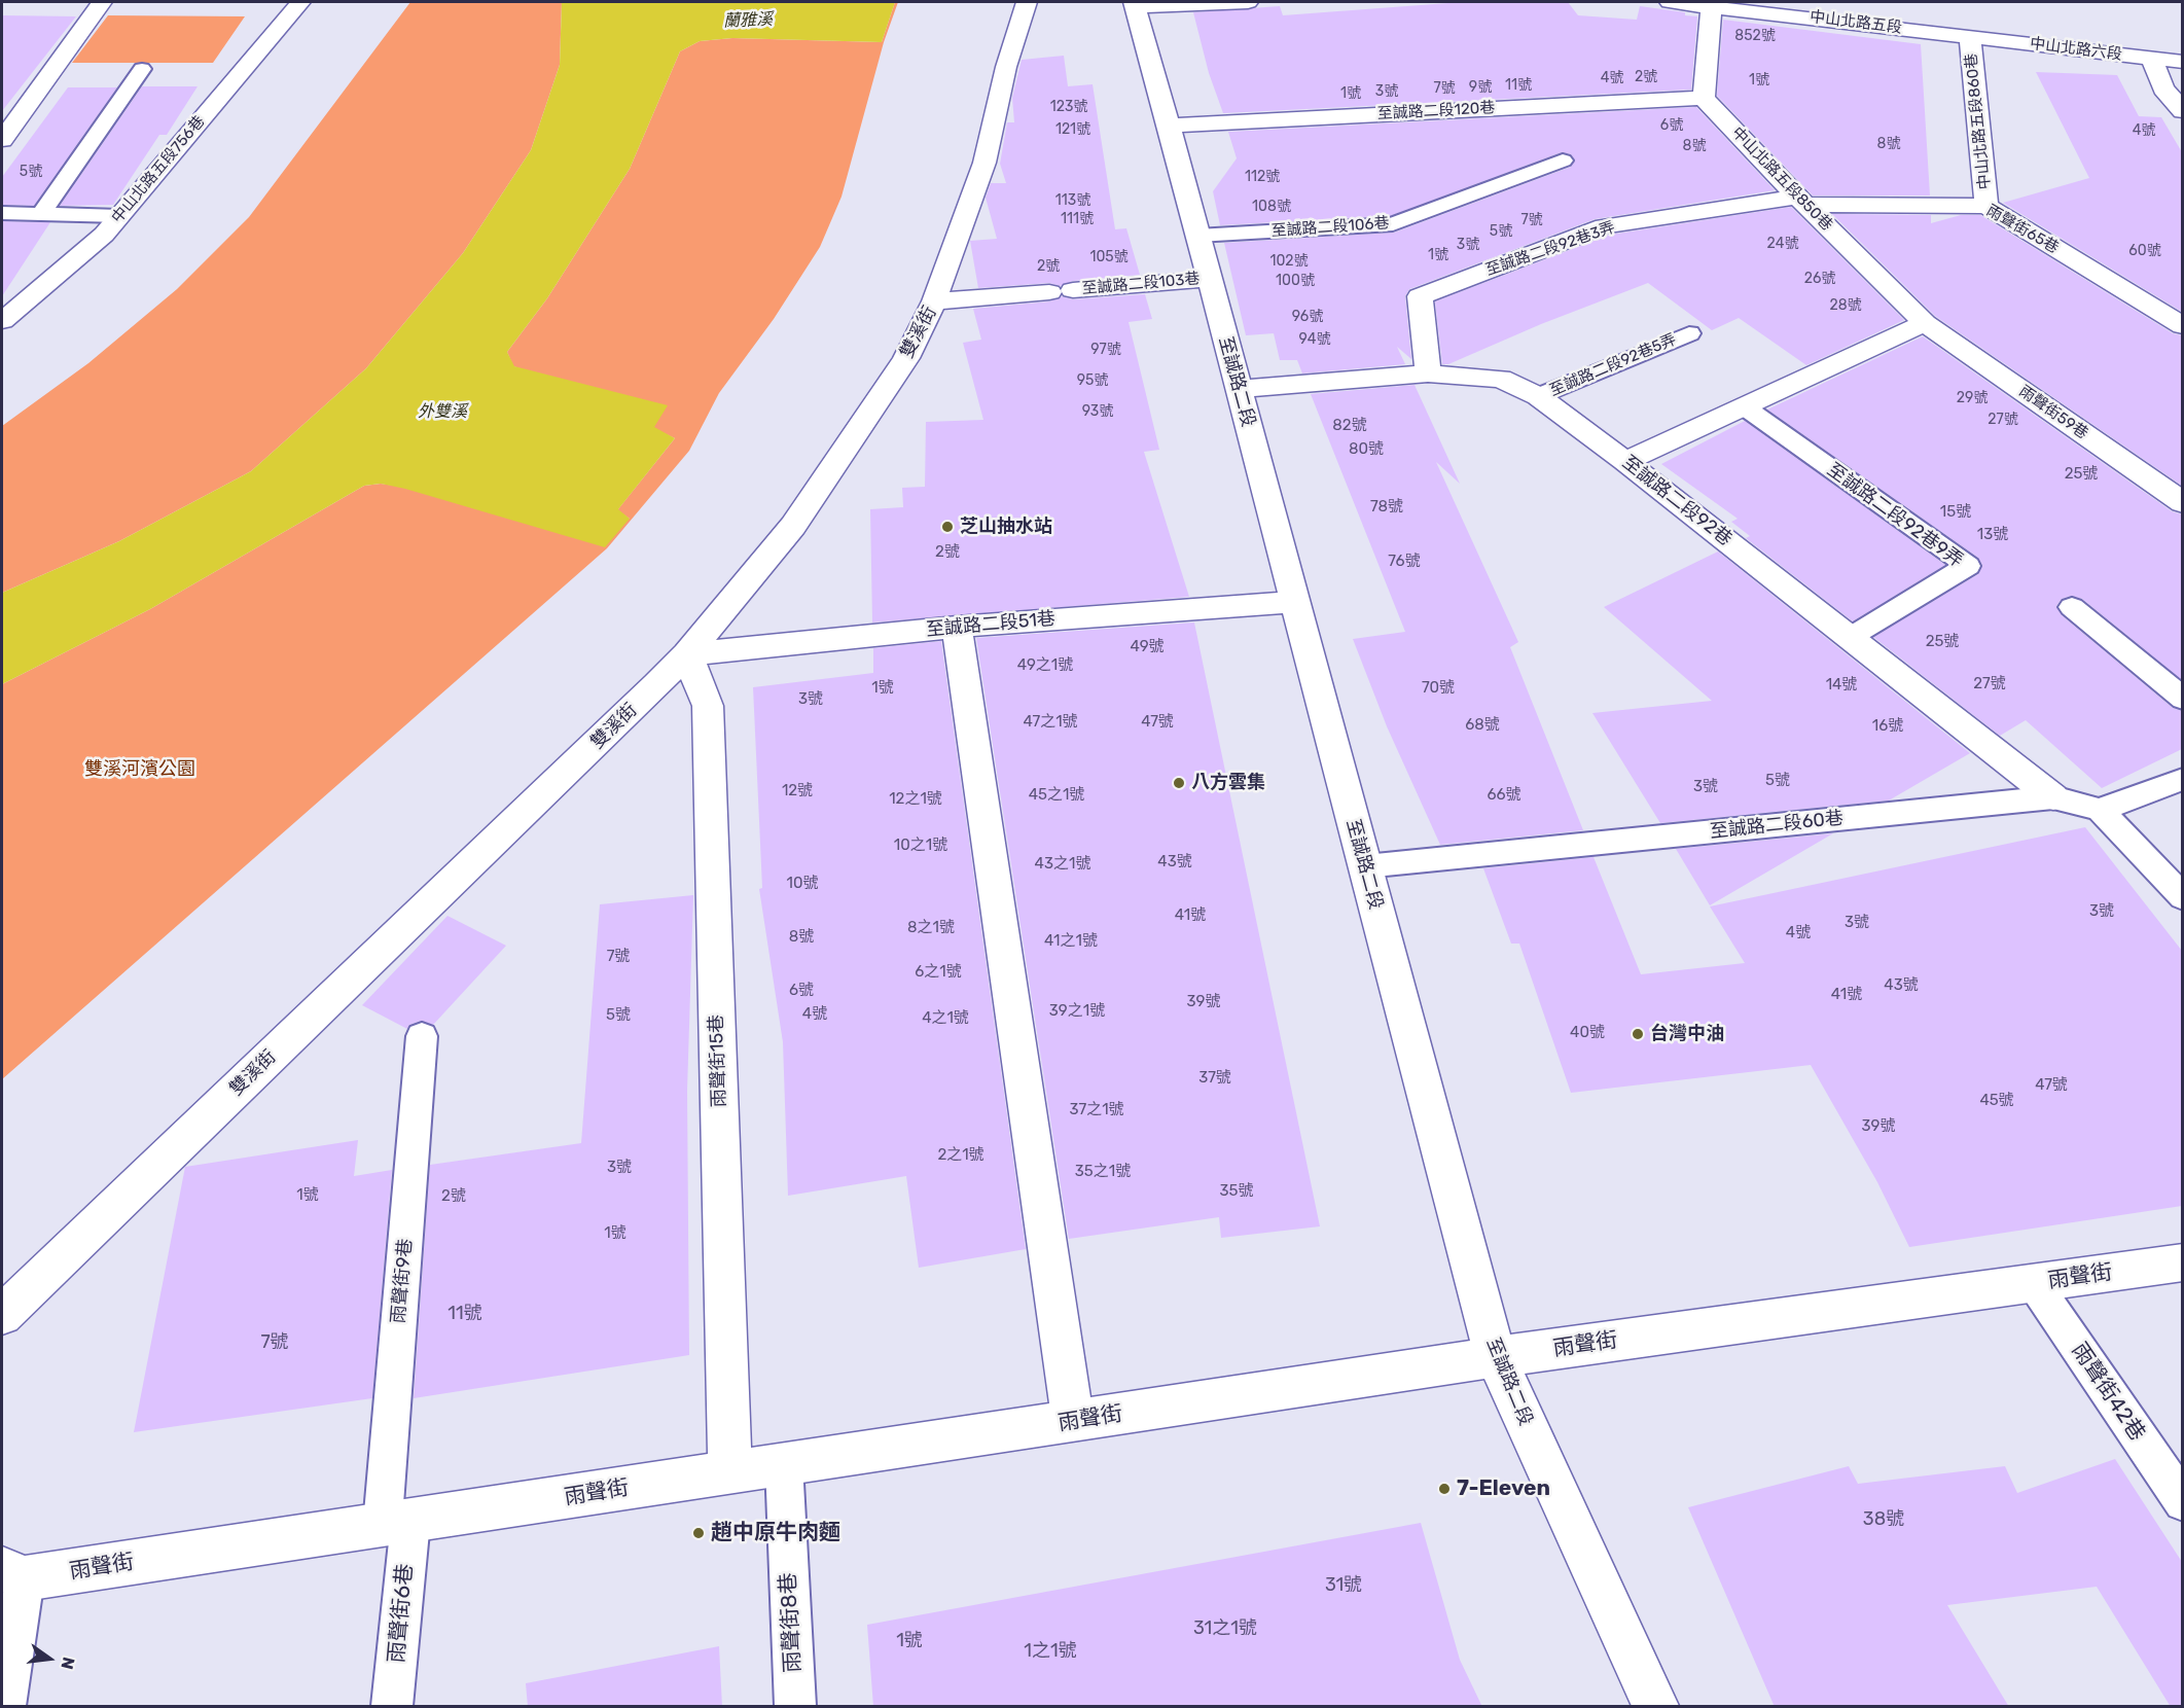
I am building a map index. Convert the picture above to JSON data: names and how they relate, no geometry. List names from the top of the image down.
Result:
{
  "streets": {
    "street": [
      "中山北路五段",
      "中山北路六段",
      "至誠路二段120巷",
      "中山北路五段860巷",
      "中山北路五段756巷",
      "中山北路五段850巷",
      "雨聲街65巷",
      "至誠路二段92巷3弄",
      "至誠路二段103巷",
      "雙溪街",
      "至誠路二段",
      "雨聲街59巷",
      "至誠路二段92巷",
      "至誠路二段51巷",
      "雨聲街15巷",
      "雨聲街"
    ],
    "lane": [
      "至誠路二段106巷",
      "至誠路二段92巷5弄",
      "至誠路二段92巷9弄",
      "至誠路二段60巷",
      "雨聲街9巷",
      "雨聲街42巷",
      "雨聲街6巷",
      "雨聲街8巷"
    ]
  },
  "crossings": [
    ["中山北路五段", "中山北路六段"],
    ["中山北路五段", "中山北路五段860巷"],
    ["中山北路六段", "中山北路五段860巷"],
    ["至誠路二段120巷", "中山北路五段850巷"],
    ["至誠路二段120巷", "至誠路二段"],
    ["中山北路五段860巷", "雨聲街65巷"],
    ["中山北路五段850巷", "雨聲街65巷"],
    ["中山北路五段850巷", "至誠路二段92巷3弄"],
    ["中山北路五段850巷", "雨聲街59巷"],
    ["至誠路二段106巷", "至誠路二段"],
    ["雨聲街65巷", "至誠路二段92巷3弄"],
    ["至誠路二段92巷3弄", "至誠路二段92巷"],
    ["至誠路二段103巷", "雙溪街"],
    ["至誠路二段103巷", "至誠路二段"],
    ["雙溪街", "至誠路二段51巷"],
    ["雙溪街", "雨聲街15巷"],
    ["至誠路二段92巷5弄", "至誠路二段92巷"],
    ["至誠路二段", "至誠路二段92巷"],
    ["至誠路二段", "至誠路二段51巷"],
    ["至誠路二段", "至誠路二段60巷"],
    ["至誠路二段", "雨聲街"],
    ["至誠路二段92巷", "至誠路二段92巷9弄"],
    ["至誠路二段92巷", "至誠路二段60巷"],
    ["至誠路二段51巷", "雨聲街15巷"],
    ["雨聲街15巷", "雨聲街"],
    ["雨聲街", "雨聲街9巷"],
    ["雨聲街", "雨聲街42巷"],
    ["雨聲街", "雨聲街6巷"],
    ["雨聲街", "雨聲街8巷"],
    ["雨聲街9巷", "雨聲街6巷"]
  ],
  "water": ["蘭雅溪", "外雙溪"],
  "parks": ["雙溪河濱公園"],
  "places": [
    "芝山抽水站",
    "八方雲集",
    "台灣中油",
    "7-Eleven",
    "趙中原牛肉麵"
  ],
  "house_numbers": [
    "852號",
    "2號",
    "4號",
    "1號",
    "11號",
    "9號",
    "7號",
    "3號",
    "1號",
    "123號",
    "6號",
    "121號",
    "4號",
    "8號",
    "8號",
    "5號",
    "112號",
    "113號",
    "108號",
    "111號",
    "7號",
    "5號",
    "24號",
    "3號",
    "60號",
    "1號",
    "105號",
    "102號",
    "2號",
    "26號",
    "100號",
    "28號",
    "96號",
    "94號",
    "97號",
    "95號",
    "29號",
    "93號",
    "27號",
    "82號",
    "80號",
    "25號",
    "78號",
    "15號",
    "13號",
    "2號",
    "76號",
    "25號",
    "49號",
    "49之1號",
    "27號",
    "14號",
    "1號",
    "70號",
    "3號",
    "47之1號",
    "47號",
    "68號",
    "16號",
    "5號",
    "3號",
    "12號",
    "45之1號",
    "66號",
    "12之1號",
    "10之1號",
    "43號",
    "43之1號",
    "10號",
    "3號",
    "41號",
    "3號",
    "8之1號",
    "4號",
    "8號",
    "41之1號",
    "7號",
    "6之1號",
    "43號",
    "6號",
    "41號",
    "39號",
    "39之1號",
    "4號",
    "5號",
    "4之1號",
    "40號",
    "37號",
    "47號",
    "45號",
    "37之1號",
    "39號",
    "2之1號",
    "3號",
    "35之1號",
    "35號",
    "1號",
    "2號",
    "1號",
    "11號",
    "7號",
    "38號",
    "31號",
    "31之1號",
    "1號",
    "1之1號"
  ],
  "north": "right"
}
